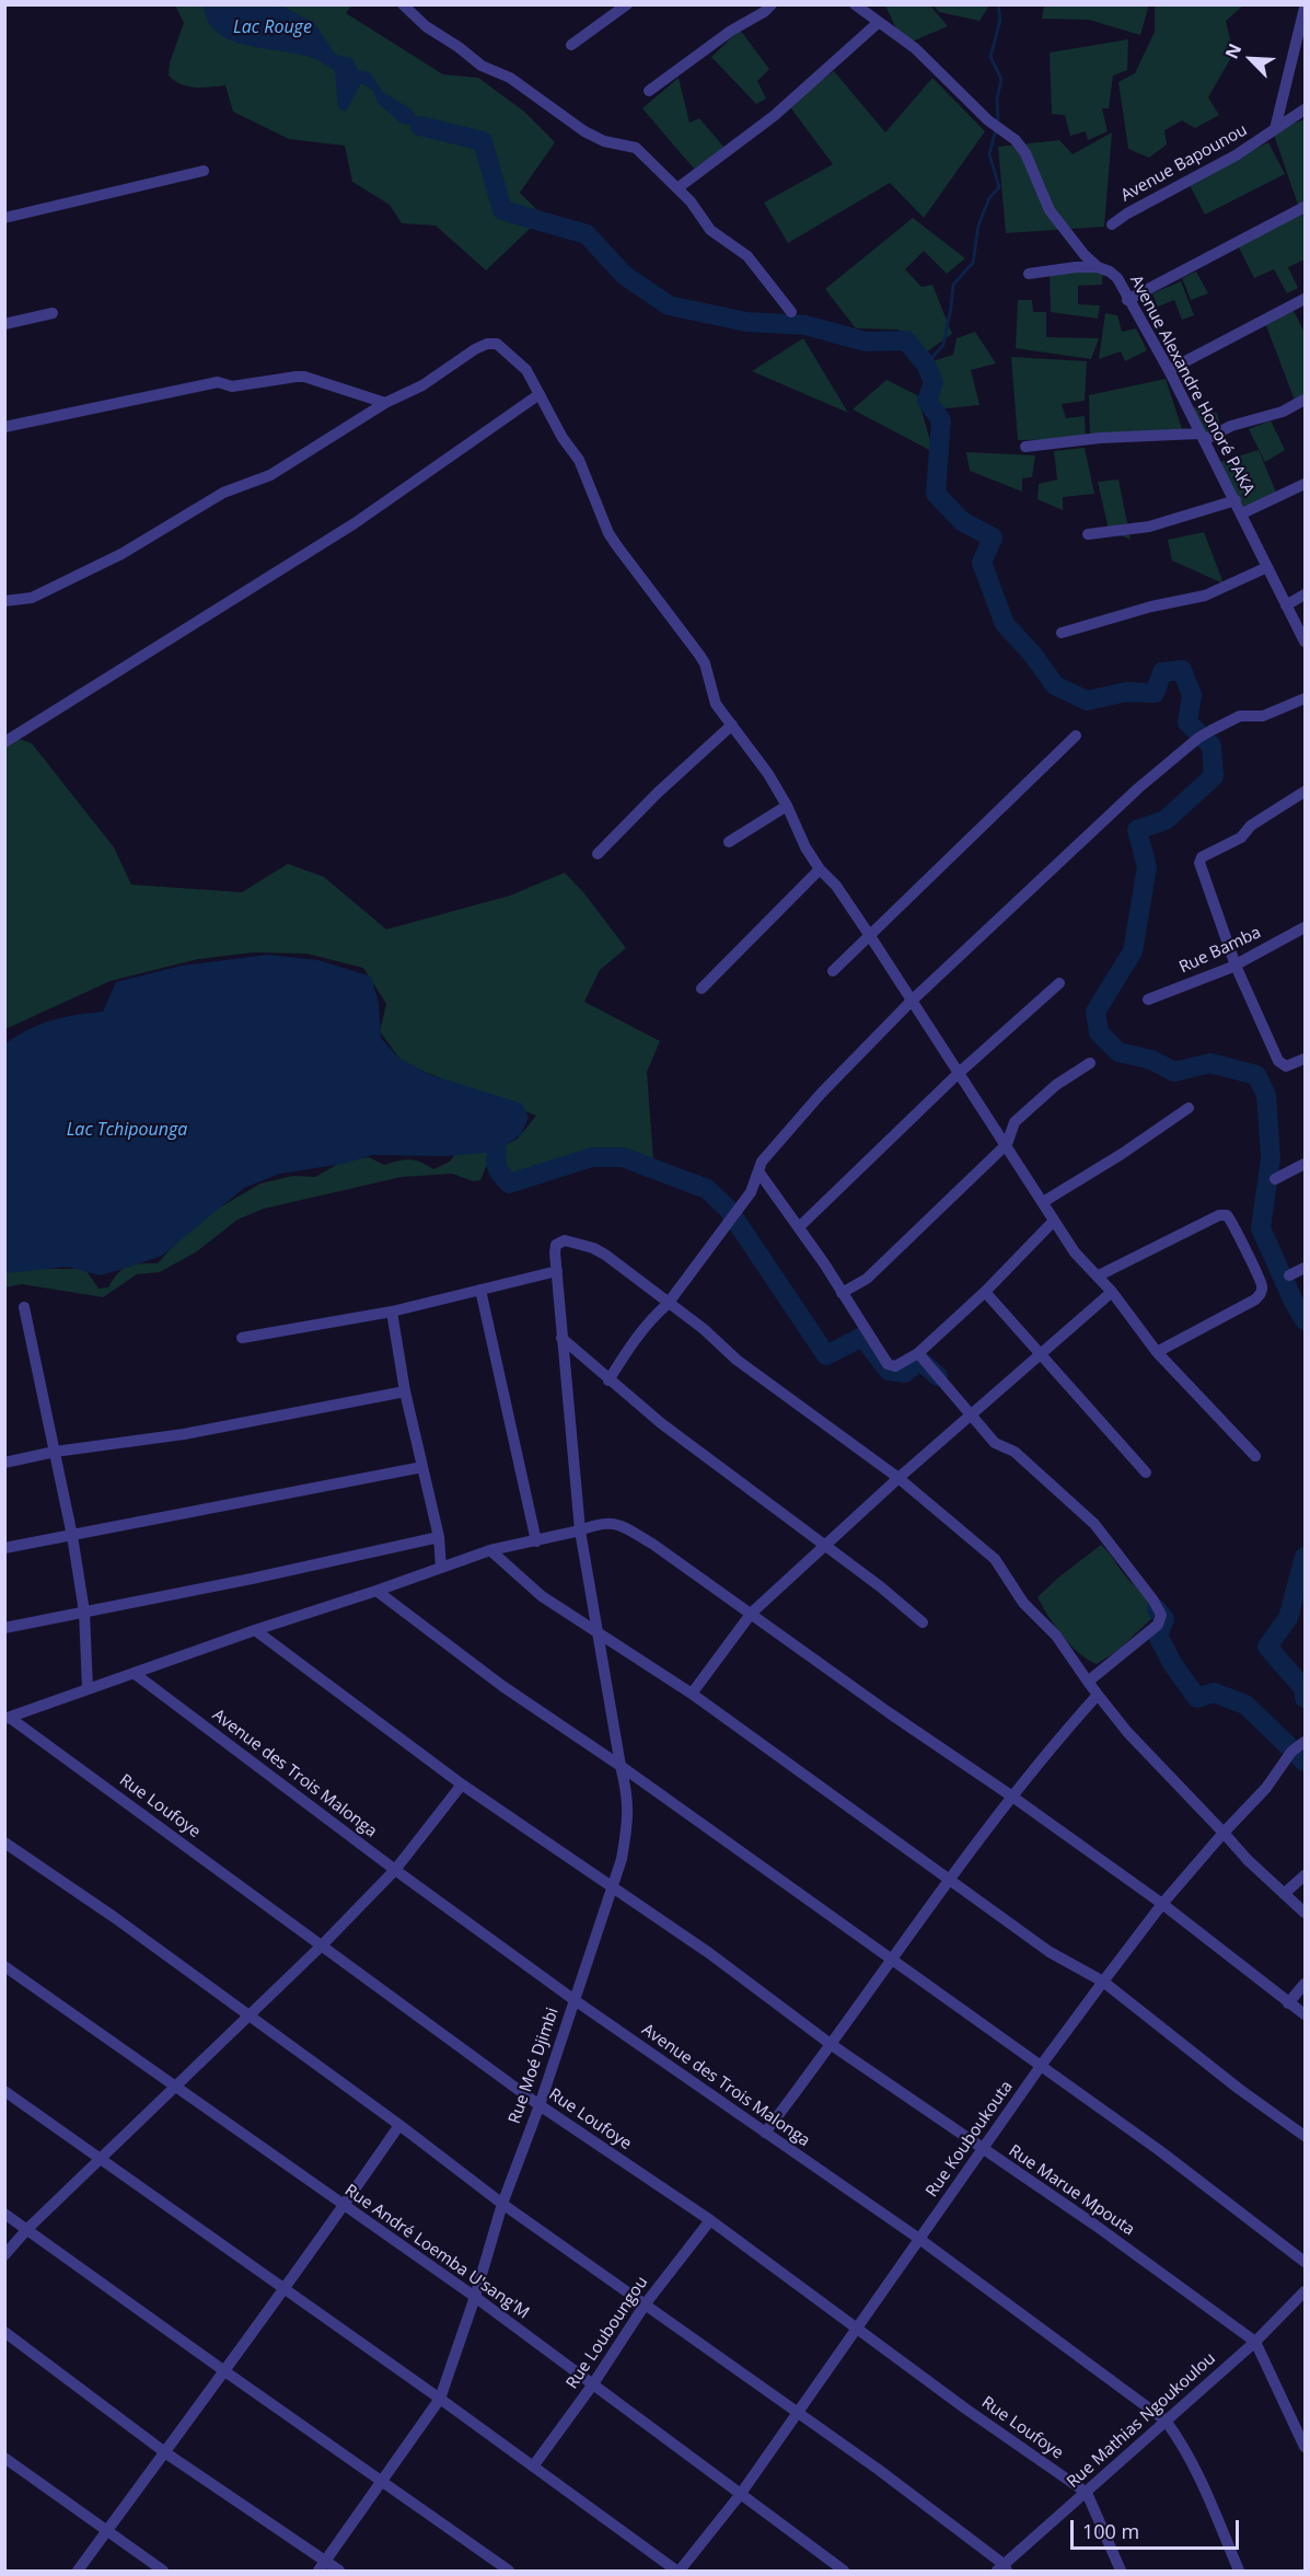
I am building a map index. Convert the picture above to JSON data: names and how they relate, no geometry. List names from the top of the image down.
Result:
{
  "streets": {
    "street": [
      "Avenue Bapounou",
      "Avenue Alexandre Honoré PAKA",
      "Rue Bamba",
      "Avenue des Trois Malonga",
      "Rue Loufoye",
      "Rue Moé Djimbi",
      "Rue Kouboukouta",
      "Rue Marue Mpouta",
      "Rue André Loemba U'sang'M",
      "Rue Louboungou",
      "Rue Mathias Ngoukoulou"
    ]
  },
  "crossings": [
    ["Avenue des Trois Malonga", "Rue Moé Djimbi"],
    ["Avenue des Trois Malonga", "Rue Kouboukouta"],
    ["Avenue des Trois Malonga", "Rue Mathias Ngoukoulou"],
    ["Rue Loufoye", "Rue Moé Djimbi"],
    ["Rue Loufoye", "Rue Kouboukouta"],
    ["Rue Loufoye", "Rue Louboungou"],
    ["Rue Loufoye", "Rue Mathias Ngoukoulou"],
    ["Rue Moé Djimbi", "Rue Marue Mpouta"],
    ["Rue Moé Djimbi", "Rue André Loemba U'sang'M"],
    ["Rue Kouboukouta", "Rue Marue Mpouta"],
    ["Rue Kouboukouta", "Rue André Loemba U'sang'M"],
    ["Rue Marue Mpouta", "Rue Mathias Ngoukoulou"],
    ["Rue André Loemba U'sang'M", "Rue Louboungou"]
  ],
  "water": ["Lac Rouge", "Lac Tchipounga"],
  "scale_bar": "100 m",
  "north": "top left"
}
